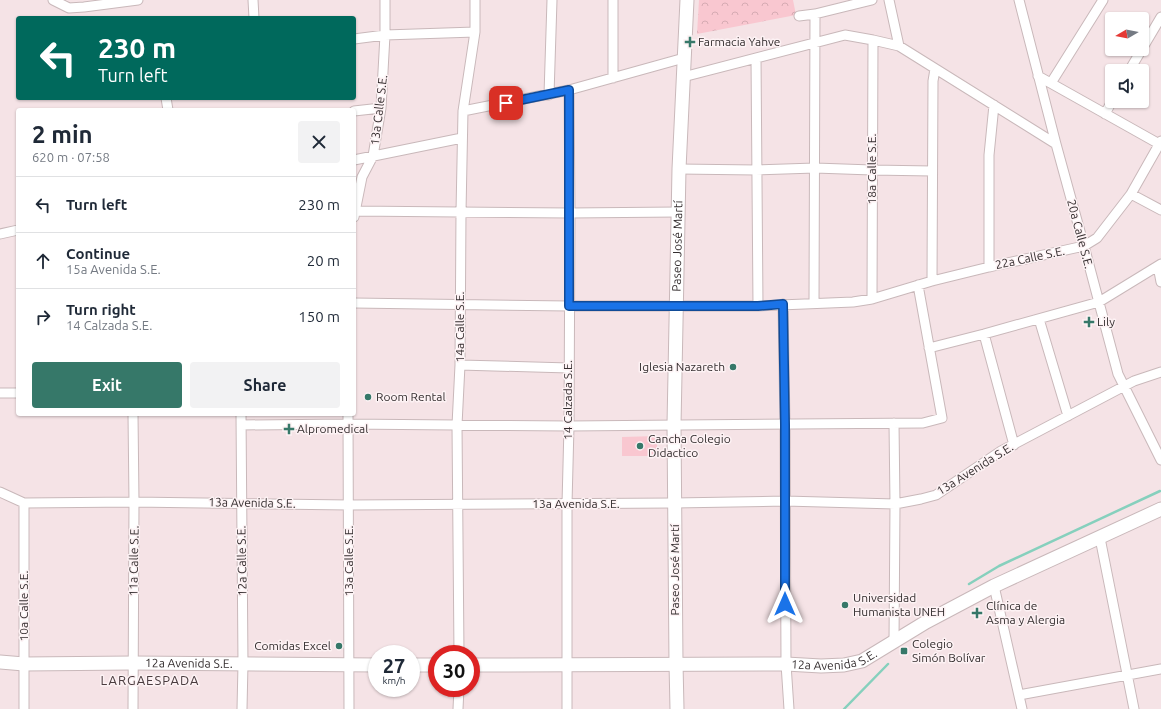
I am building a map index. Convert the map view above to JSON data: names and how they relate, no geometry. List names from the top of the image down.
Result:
{
  "streets": {
    "street": [
      "13a Calle S.E.",
      "18a Calle S.E.",
      "20a Calle S.E.",
      "Paseo José Martí",
      "22a Calle S.E.",
      "14a Calle S.E.",
      "14 Calzada S.E.",
      "13a Avenida S.E.",
      "11a Calle S.E.",
      "12a Calle S.E.",
      "10a Calle S.E.",
      "12a Avenida S.E."
    ]
  },
  "crossings": [
    ["13a Calle S.E.", "13a Avenida S.E."],
    ["13a Calle S.E.", "12a Avenida S.E."],
    ["18a Calle S.E.", "22a Calle S.E."],
    ["20a Calle S.E.", "22a Calle S.E."],
    ["20a Calle S.E.", "13a Avenida S.E."],
    ["Paseo José Martí", "22a Calle S.E."],
    ["Paseo José Martí", "13a Avenida S.E."],
    ["Paseo José Martí", "12a Avenida S.E."],
    ["22a Calle S.E.", "14a Calle S.E."],
    ["22a Calle S.E.", "14 Calzada S.E."],
    ["14a Calle S.E.", "13a Avenida S.E."],
    ["14 Calzada S.E.", "13a Avenida S.E."],
    ["14 Calzada S.E.", "12a Avenida S.E."],
    ["13a Avenida S.E.", "11a Calle S.E."],
    ["13a Avenida S.E.", "12a Calle S.E."],
    ["13a Avenida S.E.", "10a Calle S.E."],
    ["11a Calle S.E.", "12a Avenida S.E."],
    ["12a Calle S.E.", "12a Avenida S.E."],
    ["10a Calle S.E.", "12a Avenida S.E."]
  ],
  "districts": ["LARGAESPADA"],
  "places": {
    "health": [
      "Farmacia Yahve",
      "Lily",
      "Alpromedical",
      "Clínica de Asma y Alergia"
    ],
    "other": [
      "Iglesia Nazareth",
      "Room Rental",
      "Cancha Colegio Didactico",
      "Universidad Humanista UNEH",
      "Comidas Excel"
    ],
    "transit": ["Colegio Simón Bolívar"]
  },
  "north": "left",
  "page": {
    "turn": ["230 m", "Turn left"],
    "heading": ["2 min", "620 m · 07:58"],
    "list": [
      {
        "name": "Turn left",
        "value": "230 m"
      },
      {
        "name": "Continue",
        "note": "15a Avenida S.E.",
        "value": "20 m"
      },
      {
        "name": "Turn right",
        "note": "14 Calzada S.E.",
        "value": "150 m"
      }
    ],
    "buttons": ["Exit", "Share"],
    "speed": "27 km/h",
    "limit": "30"
  }
}
